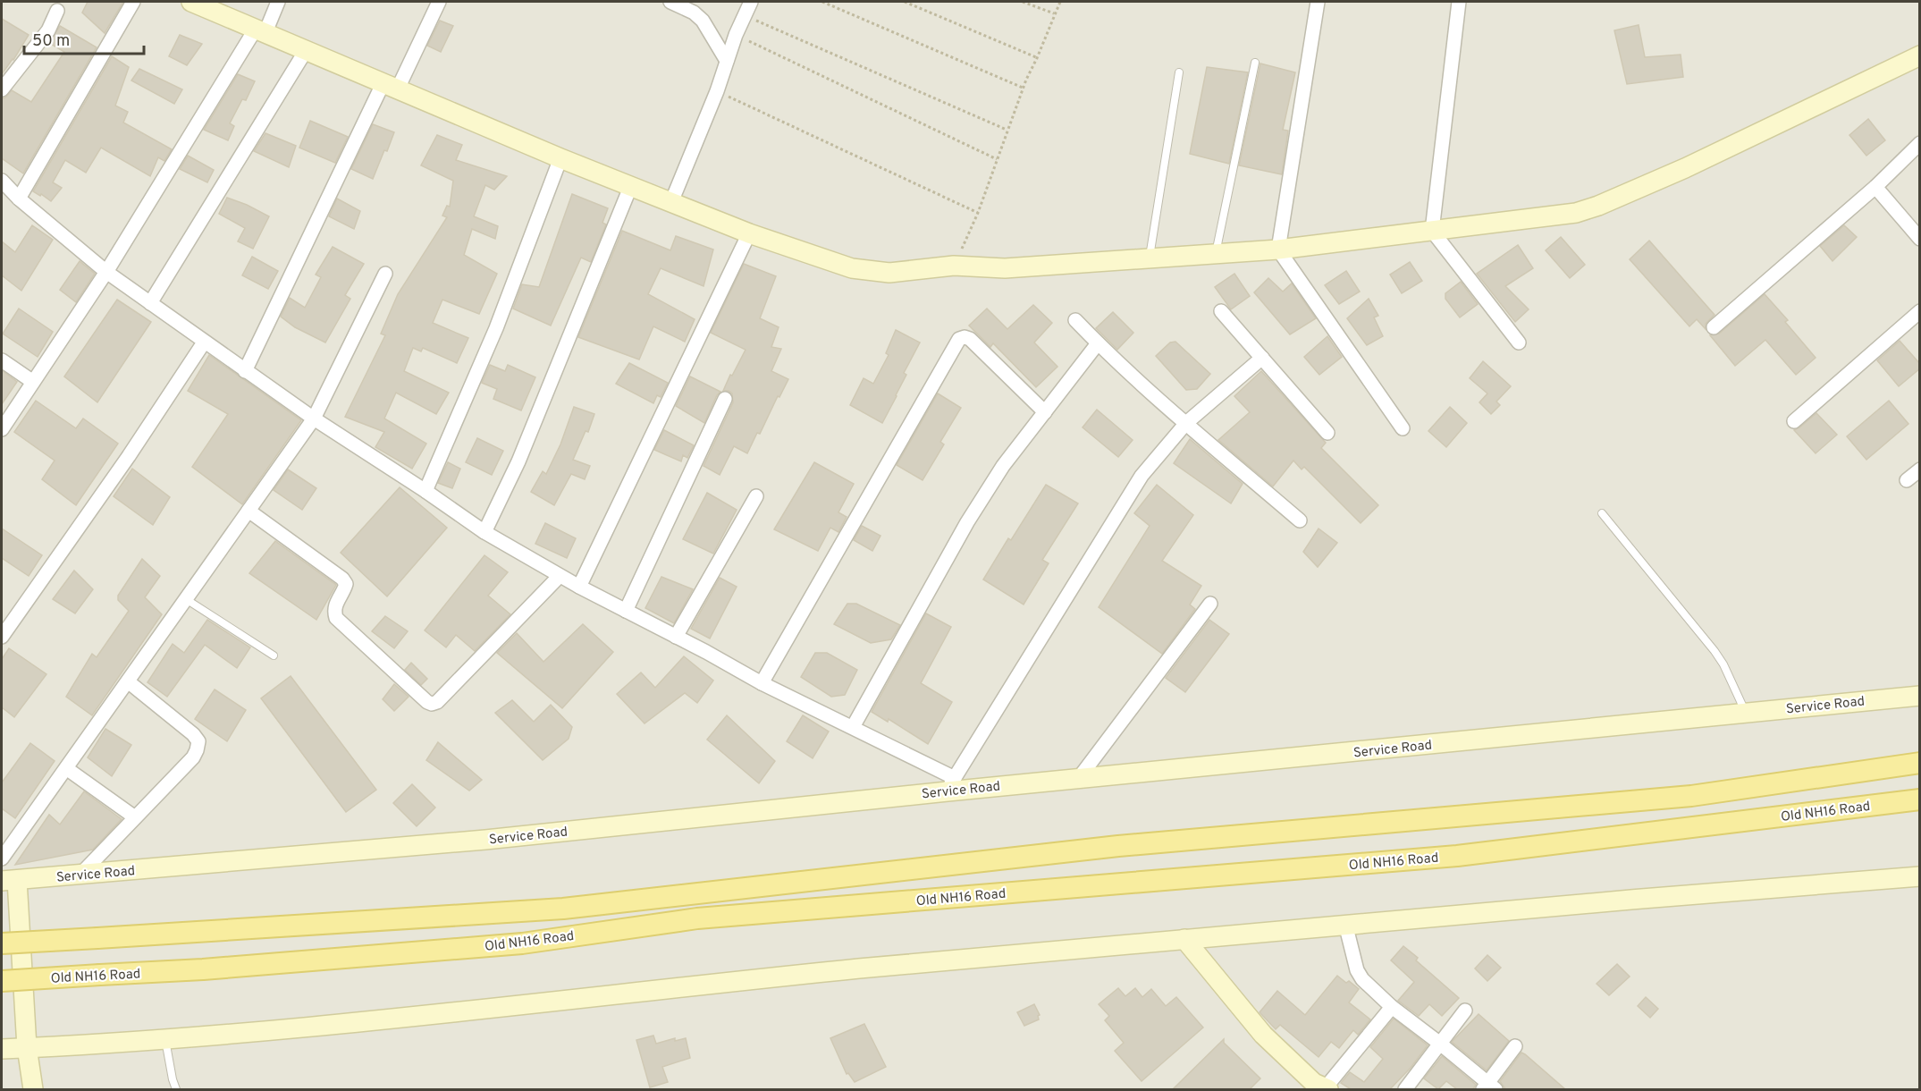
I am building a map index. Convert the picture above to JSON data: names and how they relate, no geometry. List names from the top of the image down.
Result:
{
  "streets": {
    "main road": ["Old NH16 Road"],
    "street": ["Service Road"]
  },
  "scale_bar": "50 m"
}
